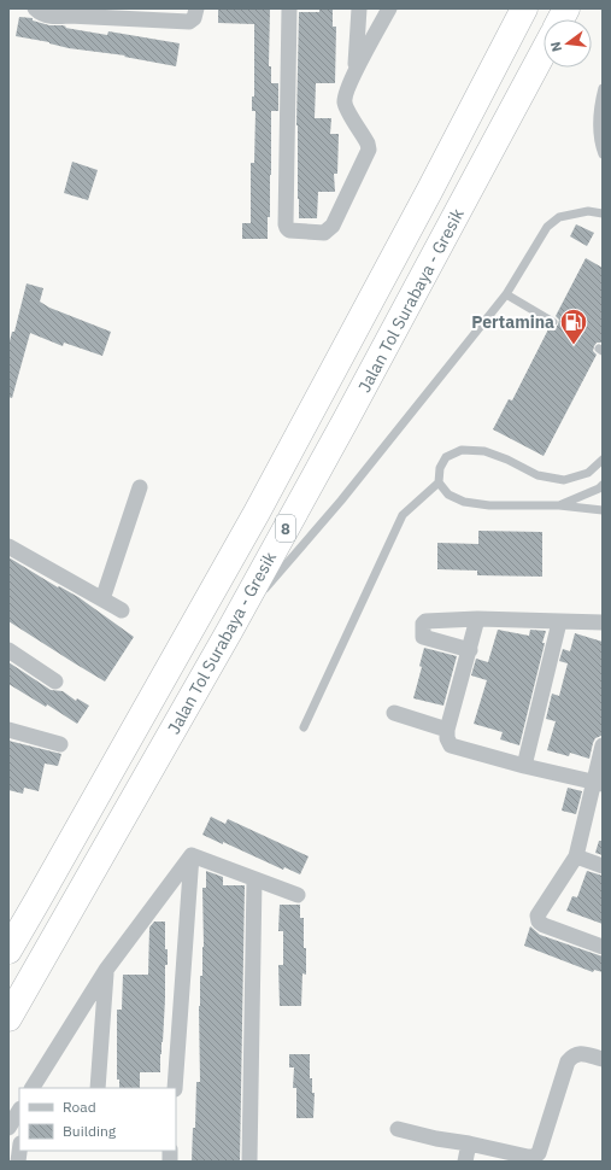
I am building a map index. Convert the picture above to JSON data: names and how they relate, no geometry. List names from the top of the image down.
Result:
{
  "streets": {
    "highway": ["Jalan Tol Surabaya - Gresik", "8"]
  },
  "places": {
    "fuel station": ["Pertamina"]
  },
  "legend": ["Road", "Building"],
  "north": "left"
}
